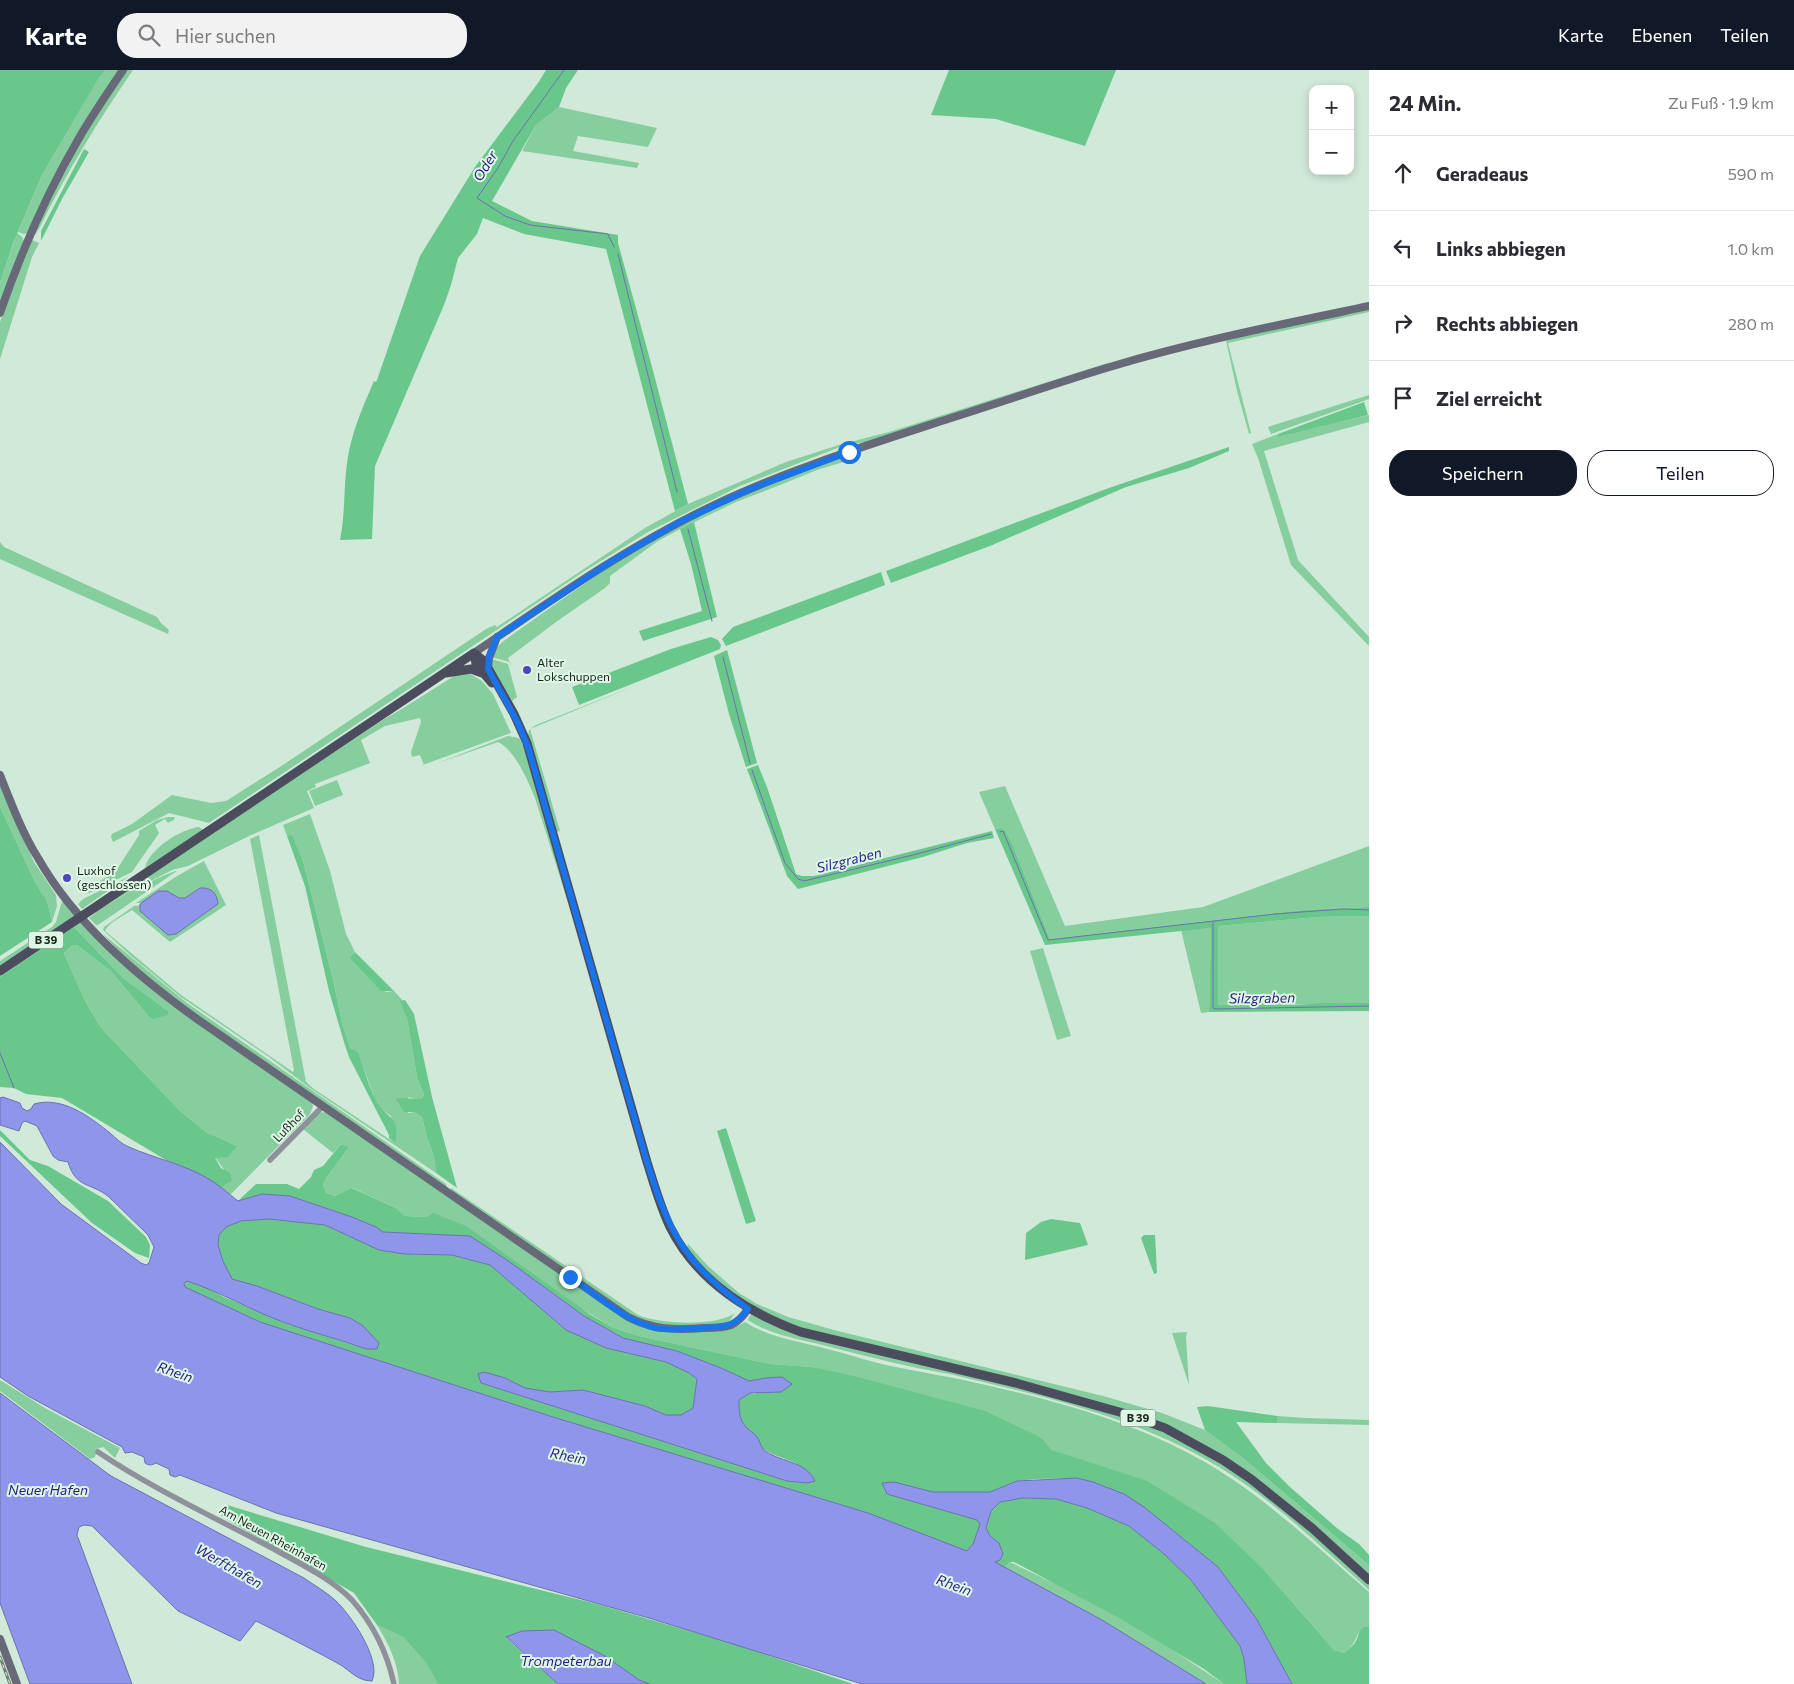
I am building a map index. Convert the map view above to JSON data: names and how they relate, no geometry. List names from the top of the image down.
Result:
{
  "streets": {
    "main road": ["B 39"],
    "street": ["Lußhof", "Am Neuen Rheinhafen"]
  },
  "water": [
    "Oder",
    "Silzgraben",
    "Rhein",
    "Neuer Hafen",
    "Werfthafen",
    "Trompeterbau"
  ],
  "places": ["Alter Lokschuppen", "Luxhof (geschlossen)"],
  "page": {
    "header": "Karte",
    "search": "Hier suchen",
    "nav": ["Karte", "Ebenen", "Teilen"],
    "heading": ["24 Min.", "Zu Fuß · 1.9 km"],
    "map_buttons": ["+", "−"],
    "list": [
      ["Geradeaus", "590 m"],
      ["Links abbiegen", "1.0 km"],
      ["Rechts abbiegen", "280 m"],
      "Ziel erreicht"
    ],
    "buttons": ["Speichern", "Teilen"]
  }
}
